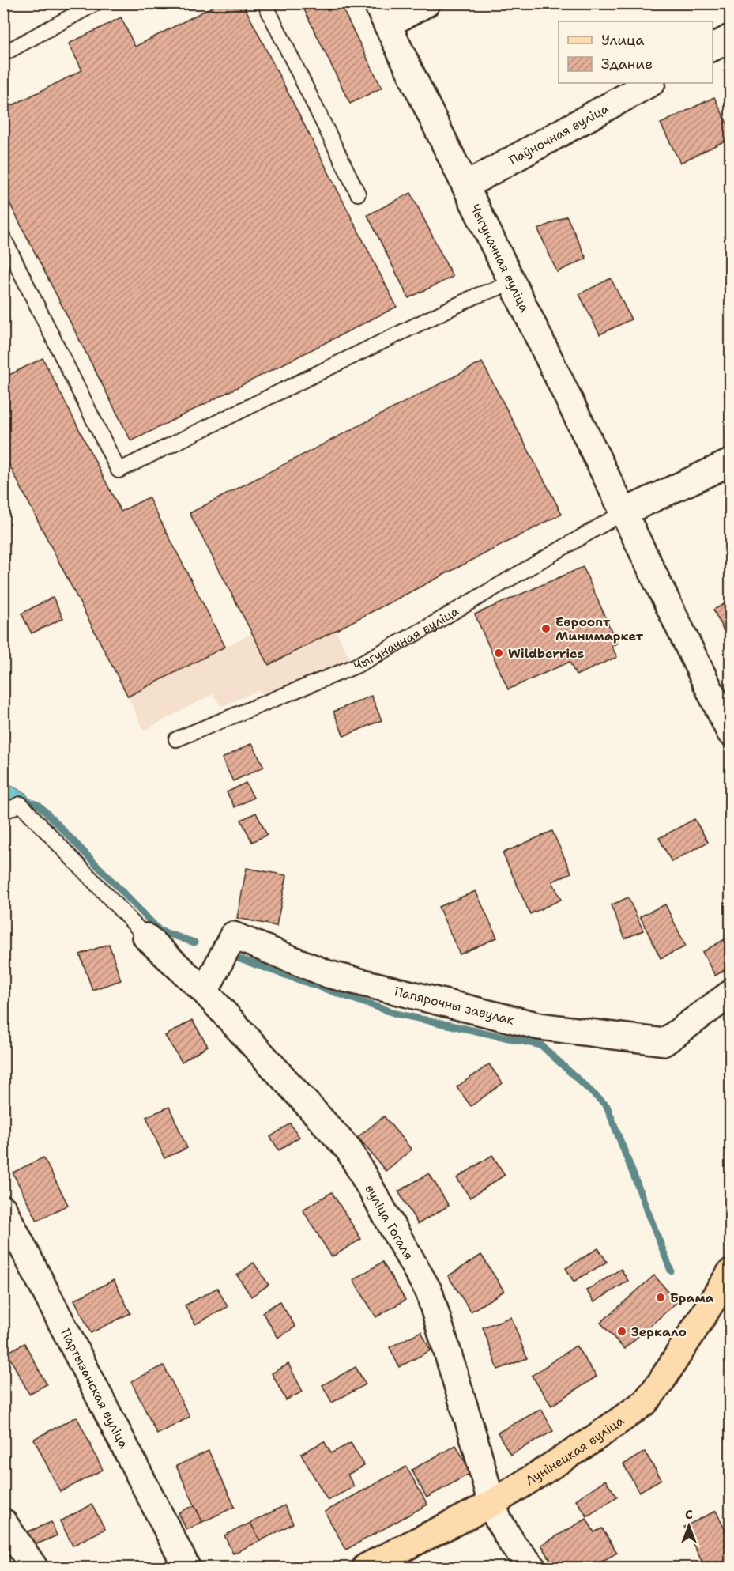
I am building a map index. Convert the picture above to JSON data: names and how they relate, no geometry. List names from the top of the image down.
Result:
{
  "streets": {
    "main road": ["Лунінецкая вуліца"],
    "street": [
      "Паўночная вуліца",
      "Чыгуначная вуліца",
      "Папярочны завулак",
      "вуліца Гогаля",
      "Партызанская вуліца"
    ]
  },
  "crossings": [
    ["Паўночная вуліца", "Чыгуначная вуліца"],
    ["Папярочны завулак", "вуліца Гогаля"],
    ["вуліца Гогаля", "Лунінецкая вуліца"]
  ],
  "places": [
    "Евроопт Минимаркет",
    "Wildberries",
    "Брама",
    "Зеркало"
  ],
  "legend": ["Улица", "Здание"],
  "north": "top"
}
